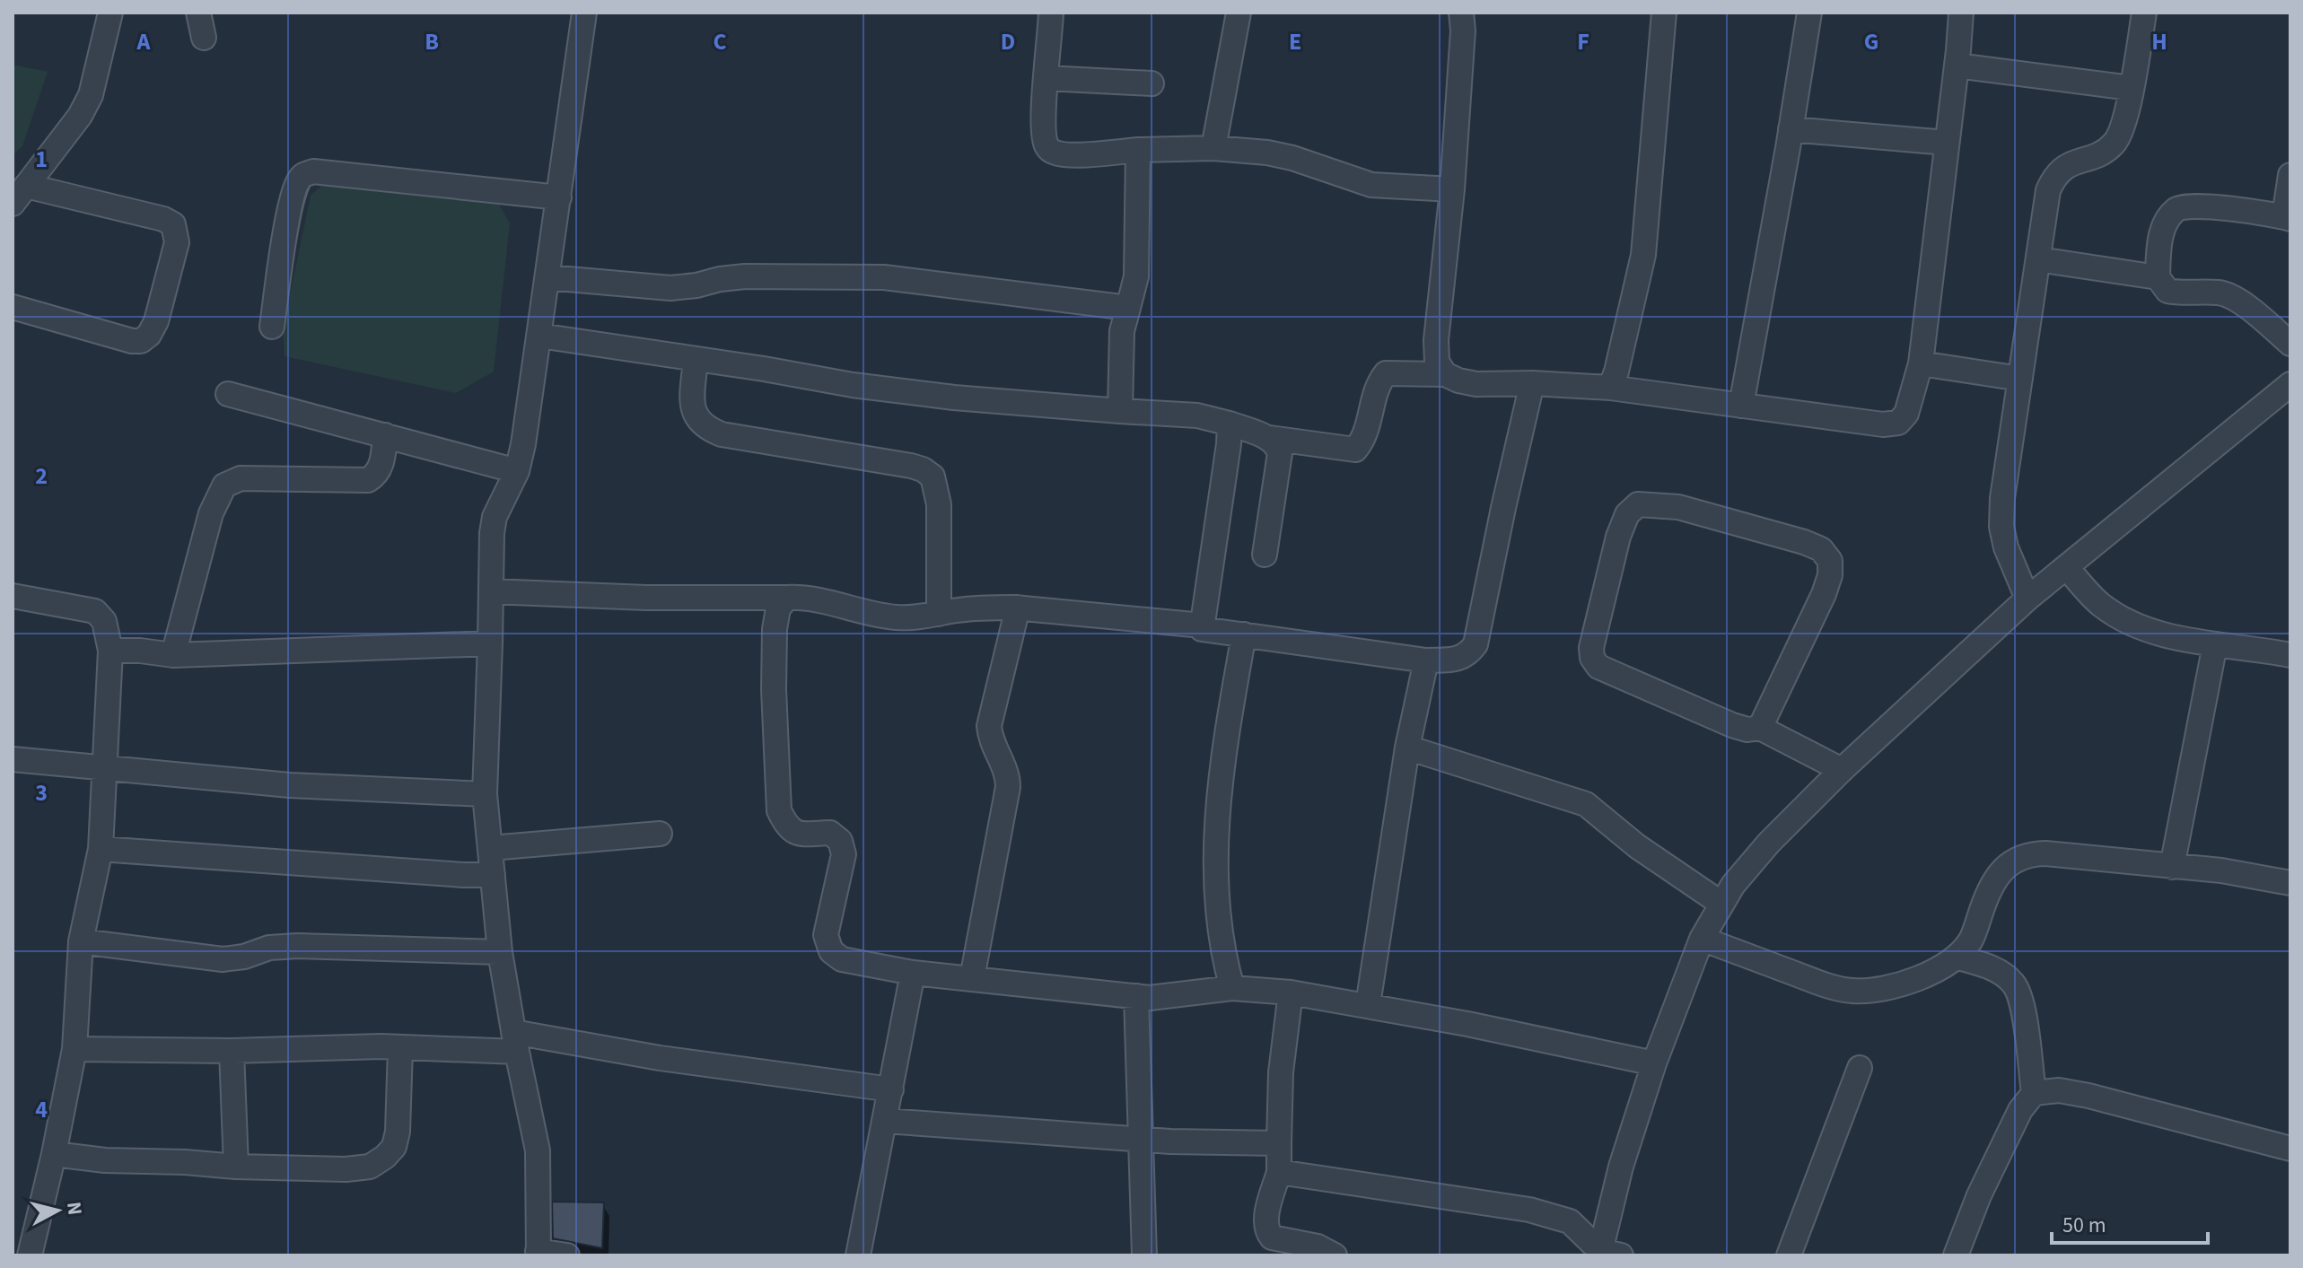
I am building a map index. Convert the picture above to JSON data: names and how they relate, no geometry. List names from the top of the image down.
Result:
{
  "scale_bar": "50 m",
  "north": "right",
  "grid": {
    "columns": [
      "A",
      "B",
      "C",
      "D",
      "E",
      "F",
      "G",
      "H"
    ],
    "rows": [
      "1",
      "2",
      "3",
      "4"
    ]
  }
}
